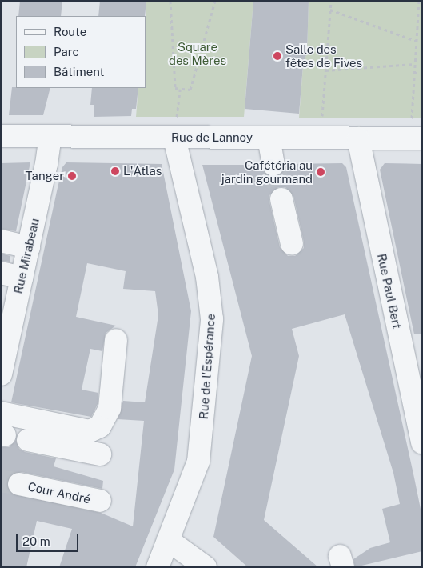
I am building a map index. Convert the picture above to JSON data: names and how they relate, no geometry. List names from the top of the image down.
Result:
{
  "streets": {
    "street": [
      "Rue de Lannoy",
      "Rue Mirabeau",
      "Rue Paul Bert",
      "Rue de l'Espérance",
      "Cour André"
    ]
  },
  "crossings": [
    ["Rue de Lannoy", "Rue Mirabeau"],
    ["Rue de Lannoy", "Rue Paul Bert"],
    ["Rue de Lannoy", "Rue de l'Espérance"]
  ],
  "parks": ["Square des Mères"],
  "places": [
    "Salle des fêtes de Fives",
    "L'Atlas",
    "Cafétéria au jardin gourmand",
    "Tanger"
  ],
  "legend": ["Route", "Parc", "Bâtiment"],
  "scale_bar": "20 m"
}
